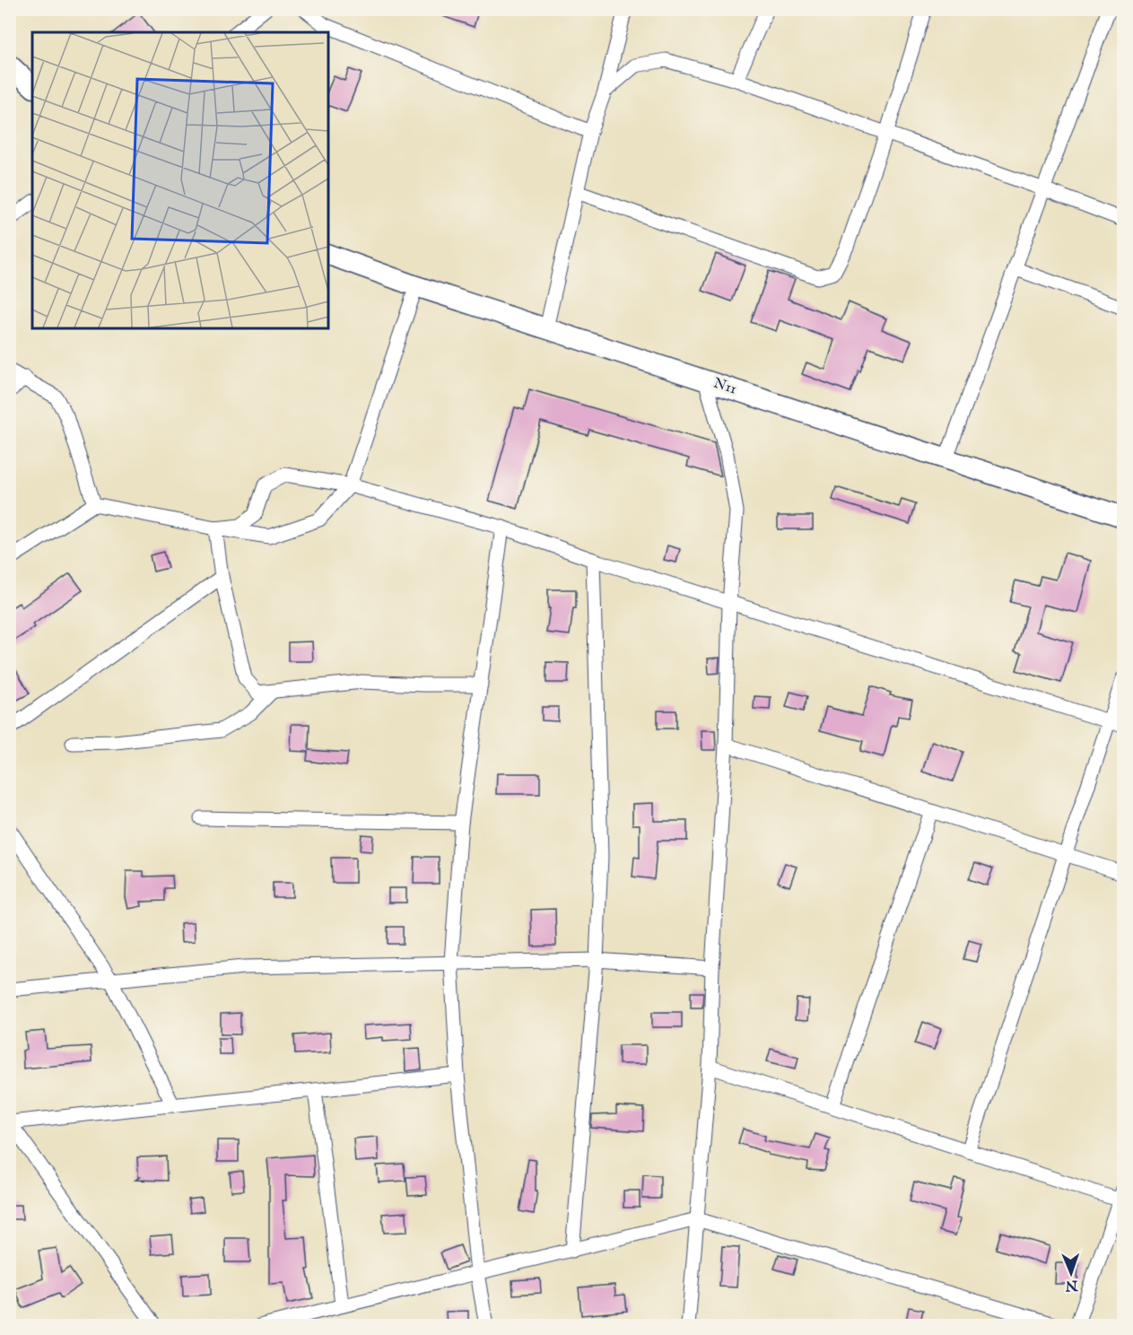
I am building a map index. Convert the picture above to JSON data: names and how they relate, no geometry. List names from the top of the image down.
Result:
{
  "streets": {
    "main road": ["N11"]
  },
  "north": "bottom"
}
